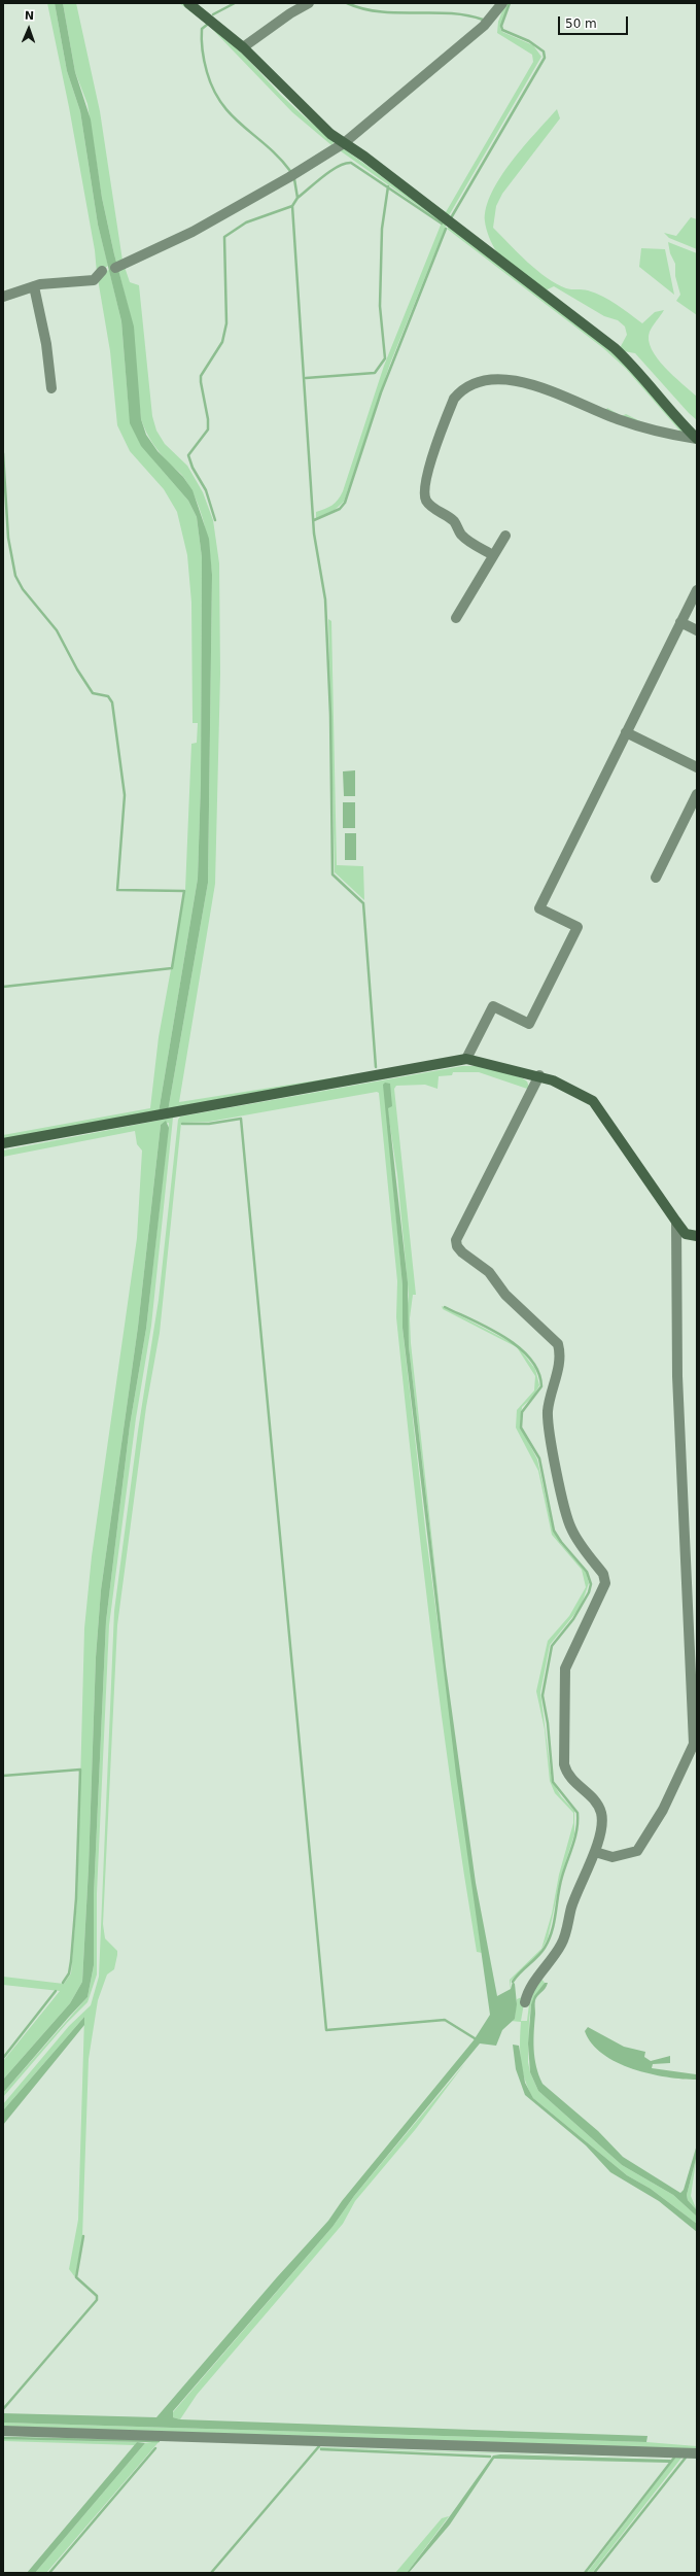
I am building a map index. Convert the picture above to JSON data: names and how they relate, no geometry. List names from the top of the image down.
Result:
{
  "scale_bar": "50 m",
  "north": "top"
}
